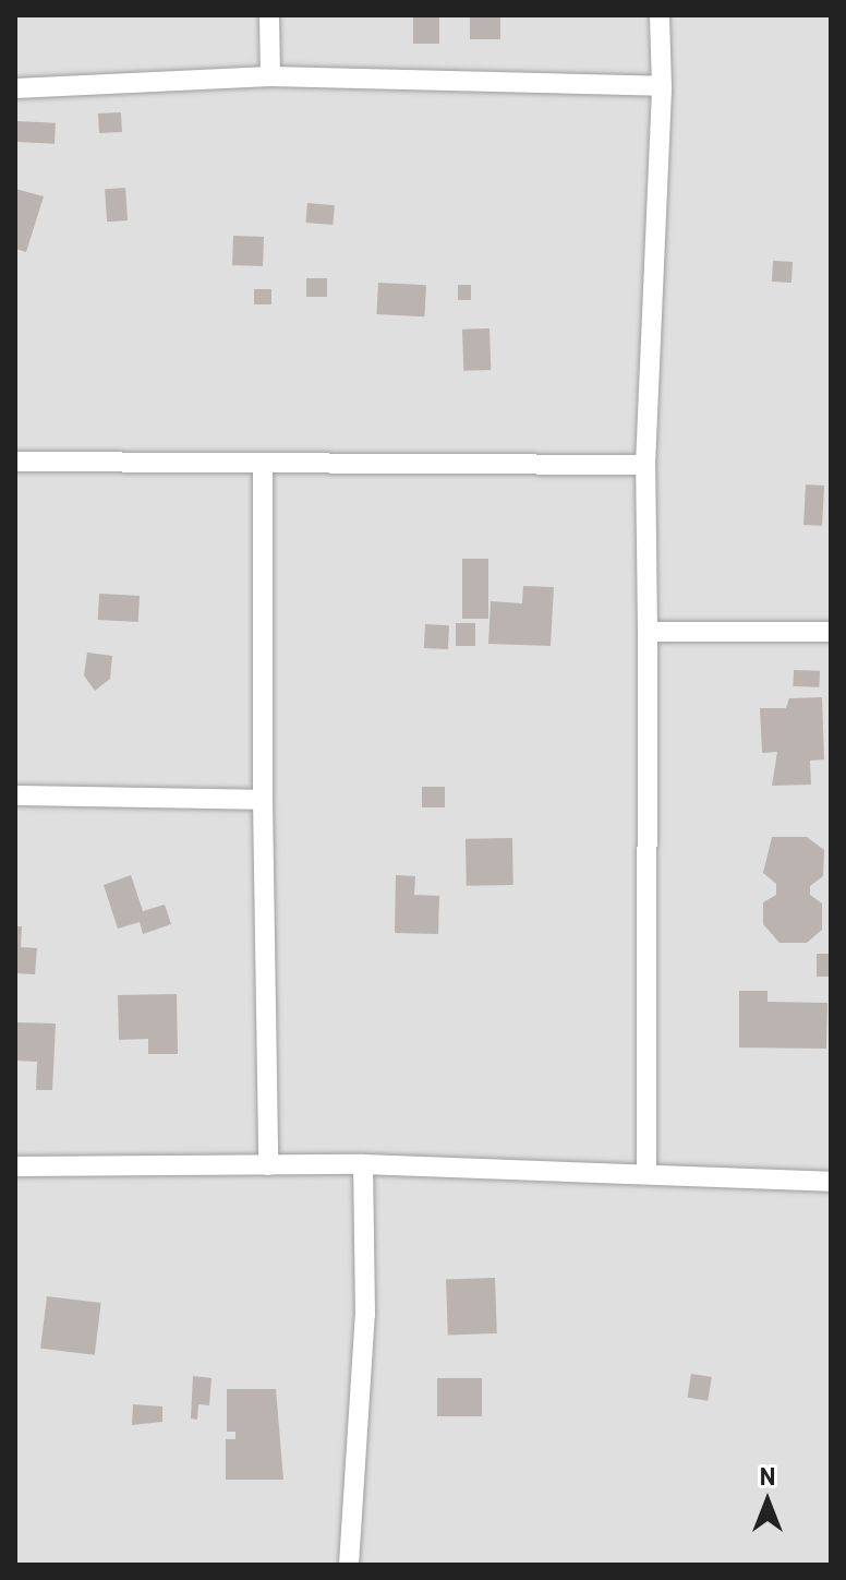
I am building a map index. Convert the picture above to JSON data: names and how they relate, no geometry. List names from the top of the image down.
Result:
{
  "north": "top"
}
